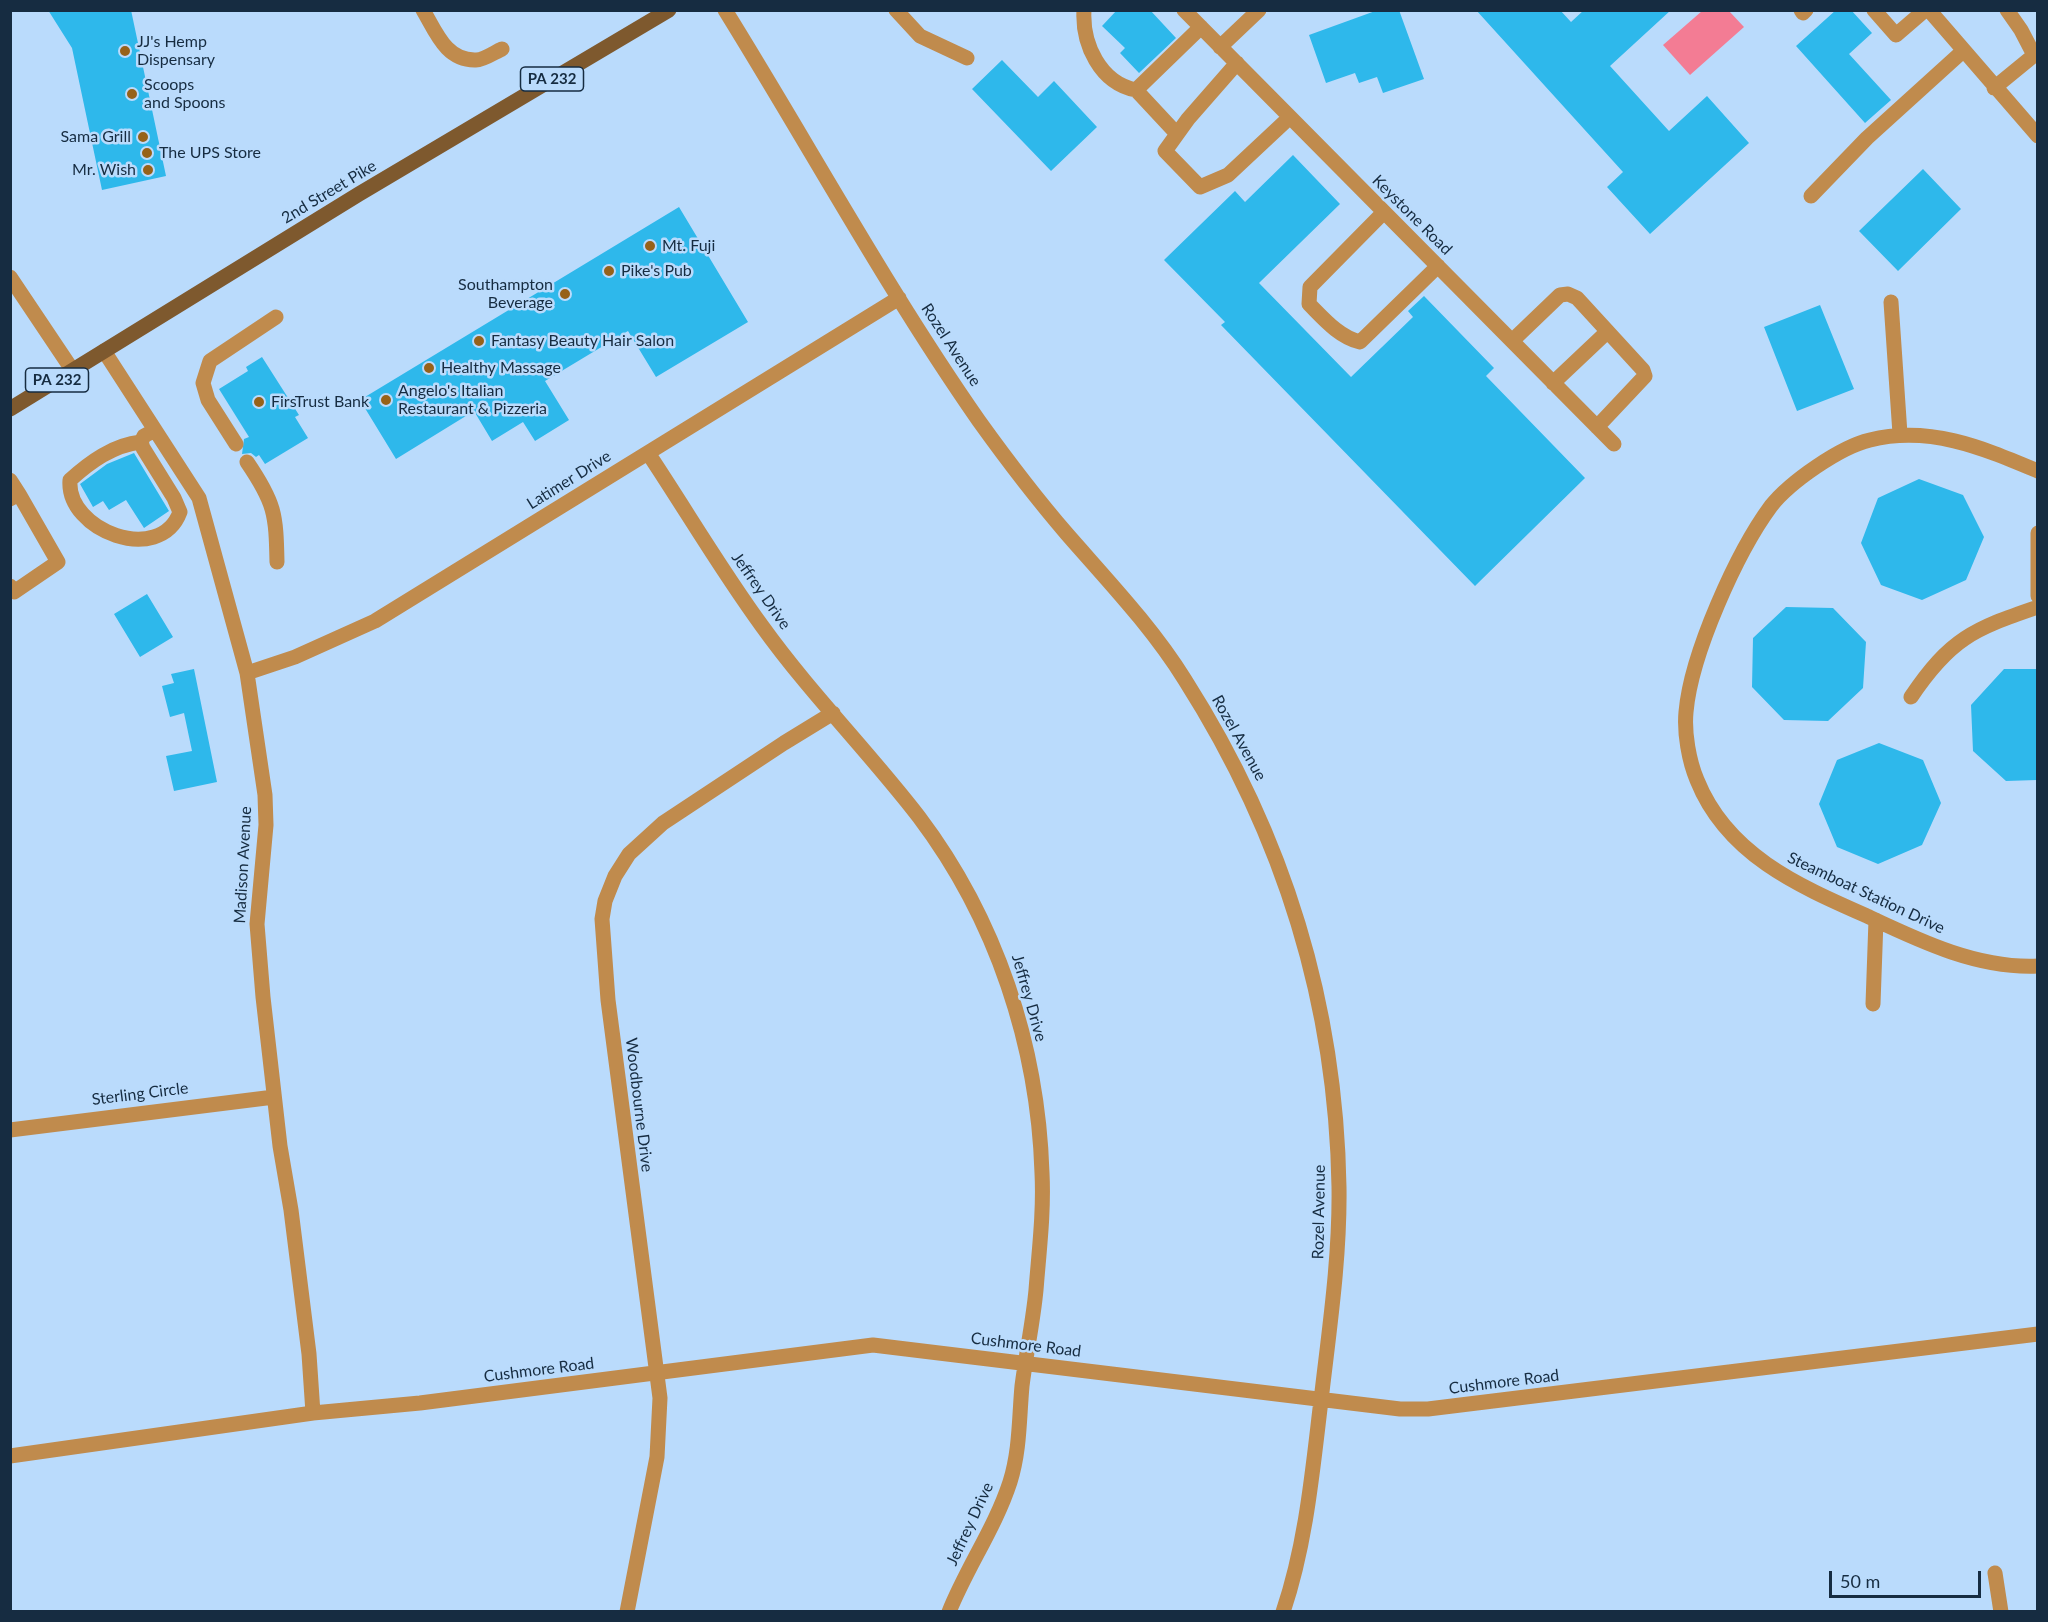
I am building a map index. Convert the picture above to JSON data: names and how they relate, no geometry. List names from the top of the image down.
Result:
{
  "streets": {
    "main road": ["PA 232", "2nd Street Pike"],
    "street": [
      "Keystone Road",
      "Rozel Avenue",
      "Latimer Drive",
      "Jeffrey Drive",
      "Madison Avenue",
      "Steamboat Station Drive",
      "Sterling Circle",
      "Woodbourne Drive",
      "Cushmore Road"
    ]
  },
  "crossings": [
    ["2nd Street Pike", "Madison Avenue"],
    ["Rozel Avenue", "Latimer Drive"],
    ["Rozel Avenue", "Cushmore Road"],
    ["Latimer Drive", "Jeffrey Drive"],
    ["Latimer Drive", "Madison Avenue"],
    ["Jeffrey Drive", "Woodbourne Drive"],
    ["Jeffrey Drive", "Cushmore Road"],
    ["Madison Avenue", "Sterling Circle"],
    ["Madison Avenue", "Cushmore Road"],
    ["Woodbourne Drive", "Cushmore Road"]
  ],
  "places": [
    "JJ's Hemp Dispensary",
    "Scoops and Spoons",
    "Sama Grill",
    "The UPS Store",
    "Mr. Wish",
    "Mt. Fuji",
    "Pike's Pub",
    "Southampton Beverage",
    "Fantasy Beauty Hair Salon",
    "Healthy Massage",
    "Angelo's Italian Restaurant & Pizzeria",
    "FirsTrust Bank"
  ],
  "scale_bar": "50 m"
}
